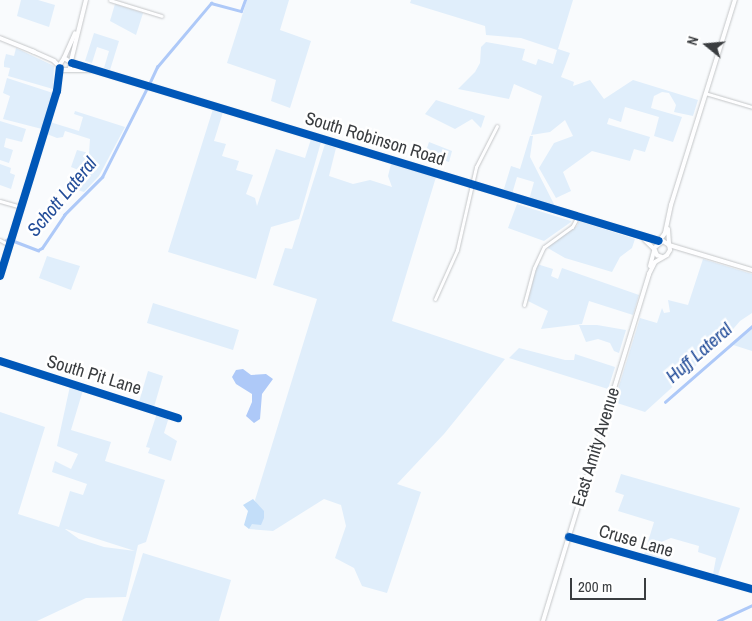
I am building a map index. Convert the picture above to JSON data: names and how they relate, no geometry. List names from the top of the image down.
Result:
{
  "streets": {
    "street": [
      "South Robinson Road",
      "South Pit Lane",
      "East Amity Avenue",
      "Cruse Lane"
    ]
  },
  "crossings": [
    ["South Robinson Road", "East Amity Avenue"],
    ["East Amity Avenue", "Cruse Lane"]
  ],
  "water": ["Schott Lateral", "Huff Lateral"],
  "scale_bar": "200 m",
  "north": "left"
}
